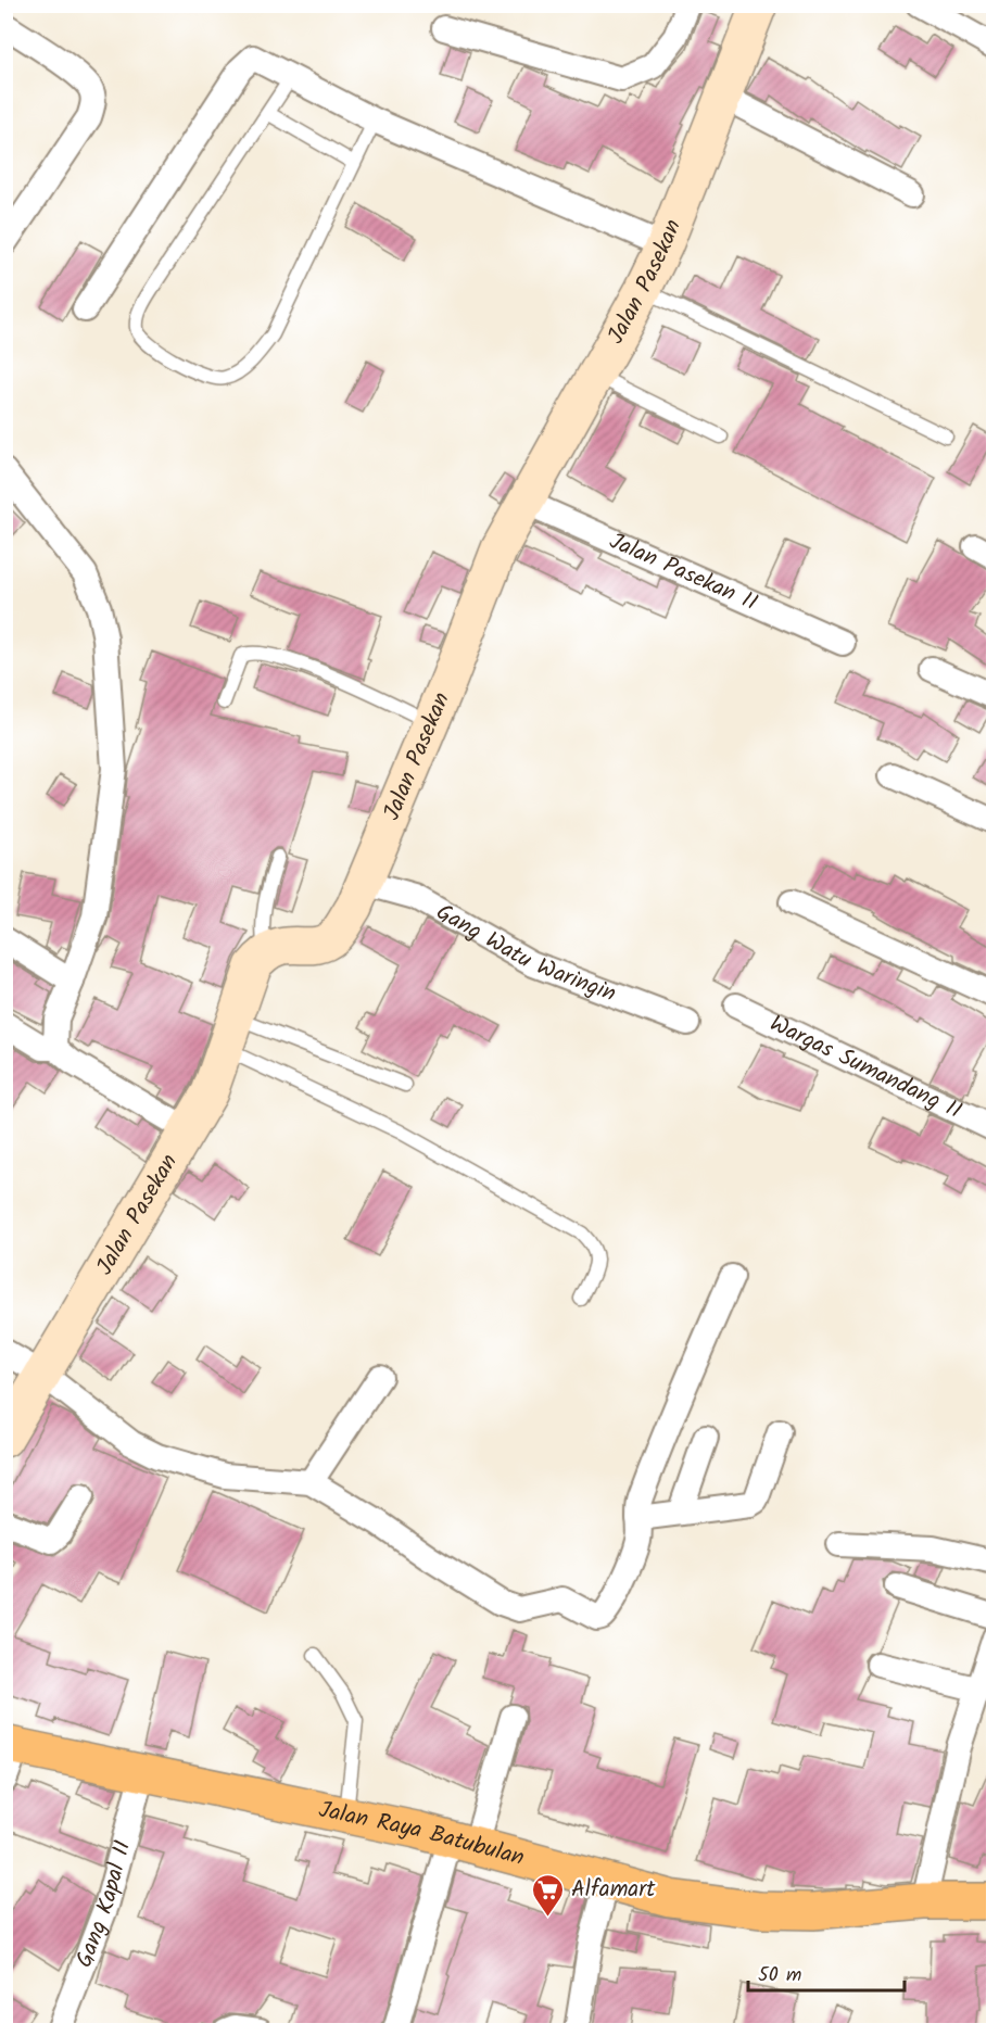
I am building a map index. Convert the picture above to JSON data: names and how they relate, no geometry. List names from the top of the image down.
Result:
{
  "streets": {
    "highway": ["Jalan Raya Batubulan"],
    "street": [
      "Jalan Pasekan",
      "Jalan Pasekan II",
      "Gang Watu Waringin",
      "Wargas Sumandang II",
      "Gang Kapal II"
    ]
  },
  "crossings": [
    ["Jalan Pasekan", "Jalan Pasekan II"],
    ["Jalan Pasekan", "Gang Watu Waringin"],
    ["Jalan Raya Batubulan", "Gang Kapal II"]
  ],
  "places": {
    "supermarket": ["Alfamart"]
  },
  "scale_bar": "50 m"
}
